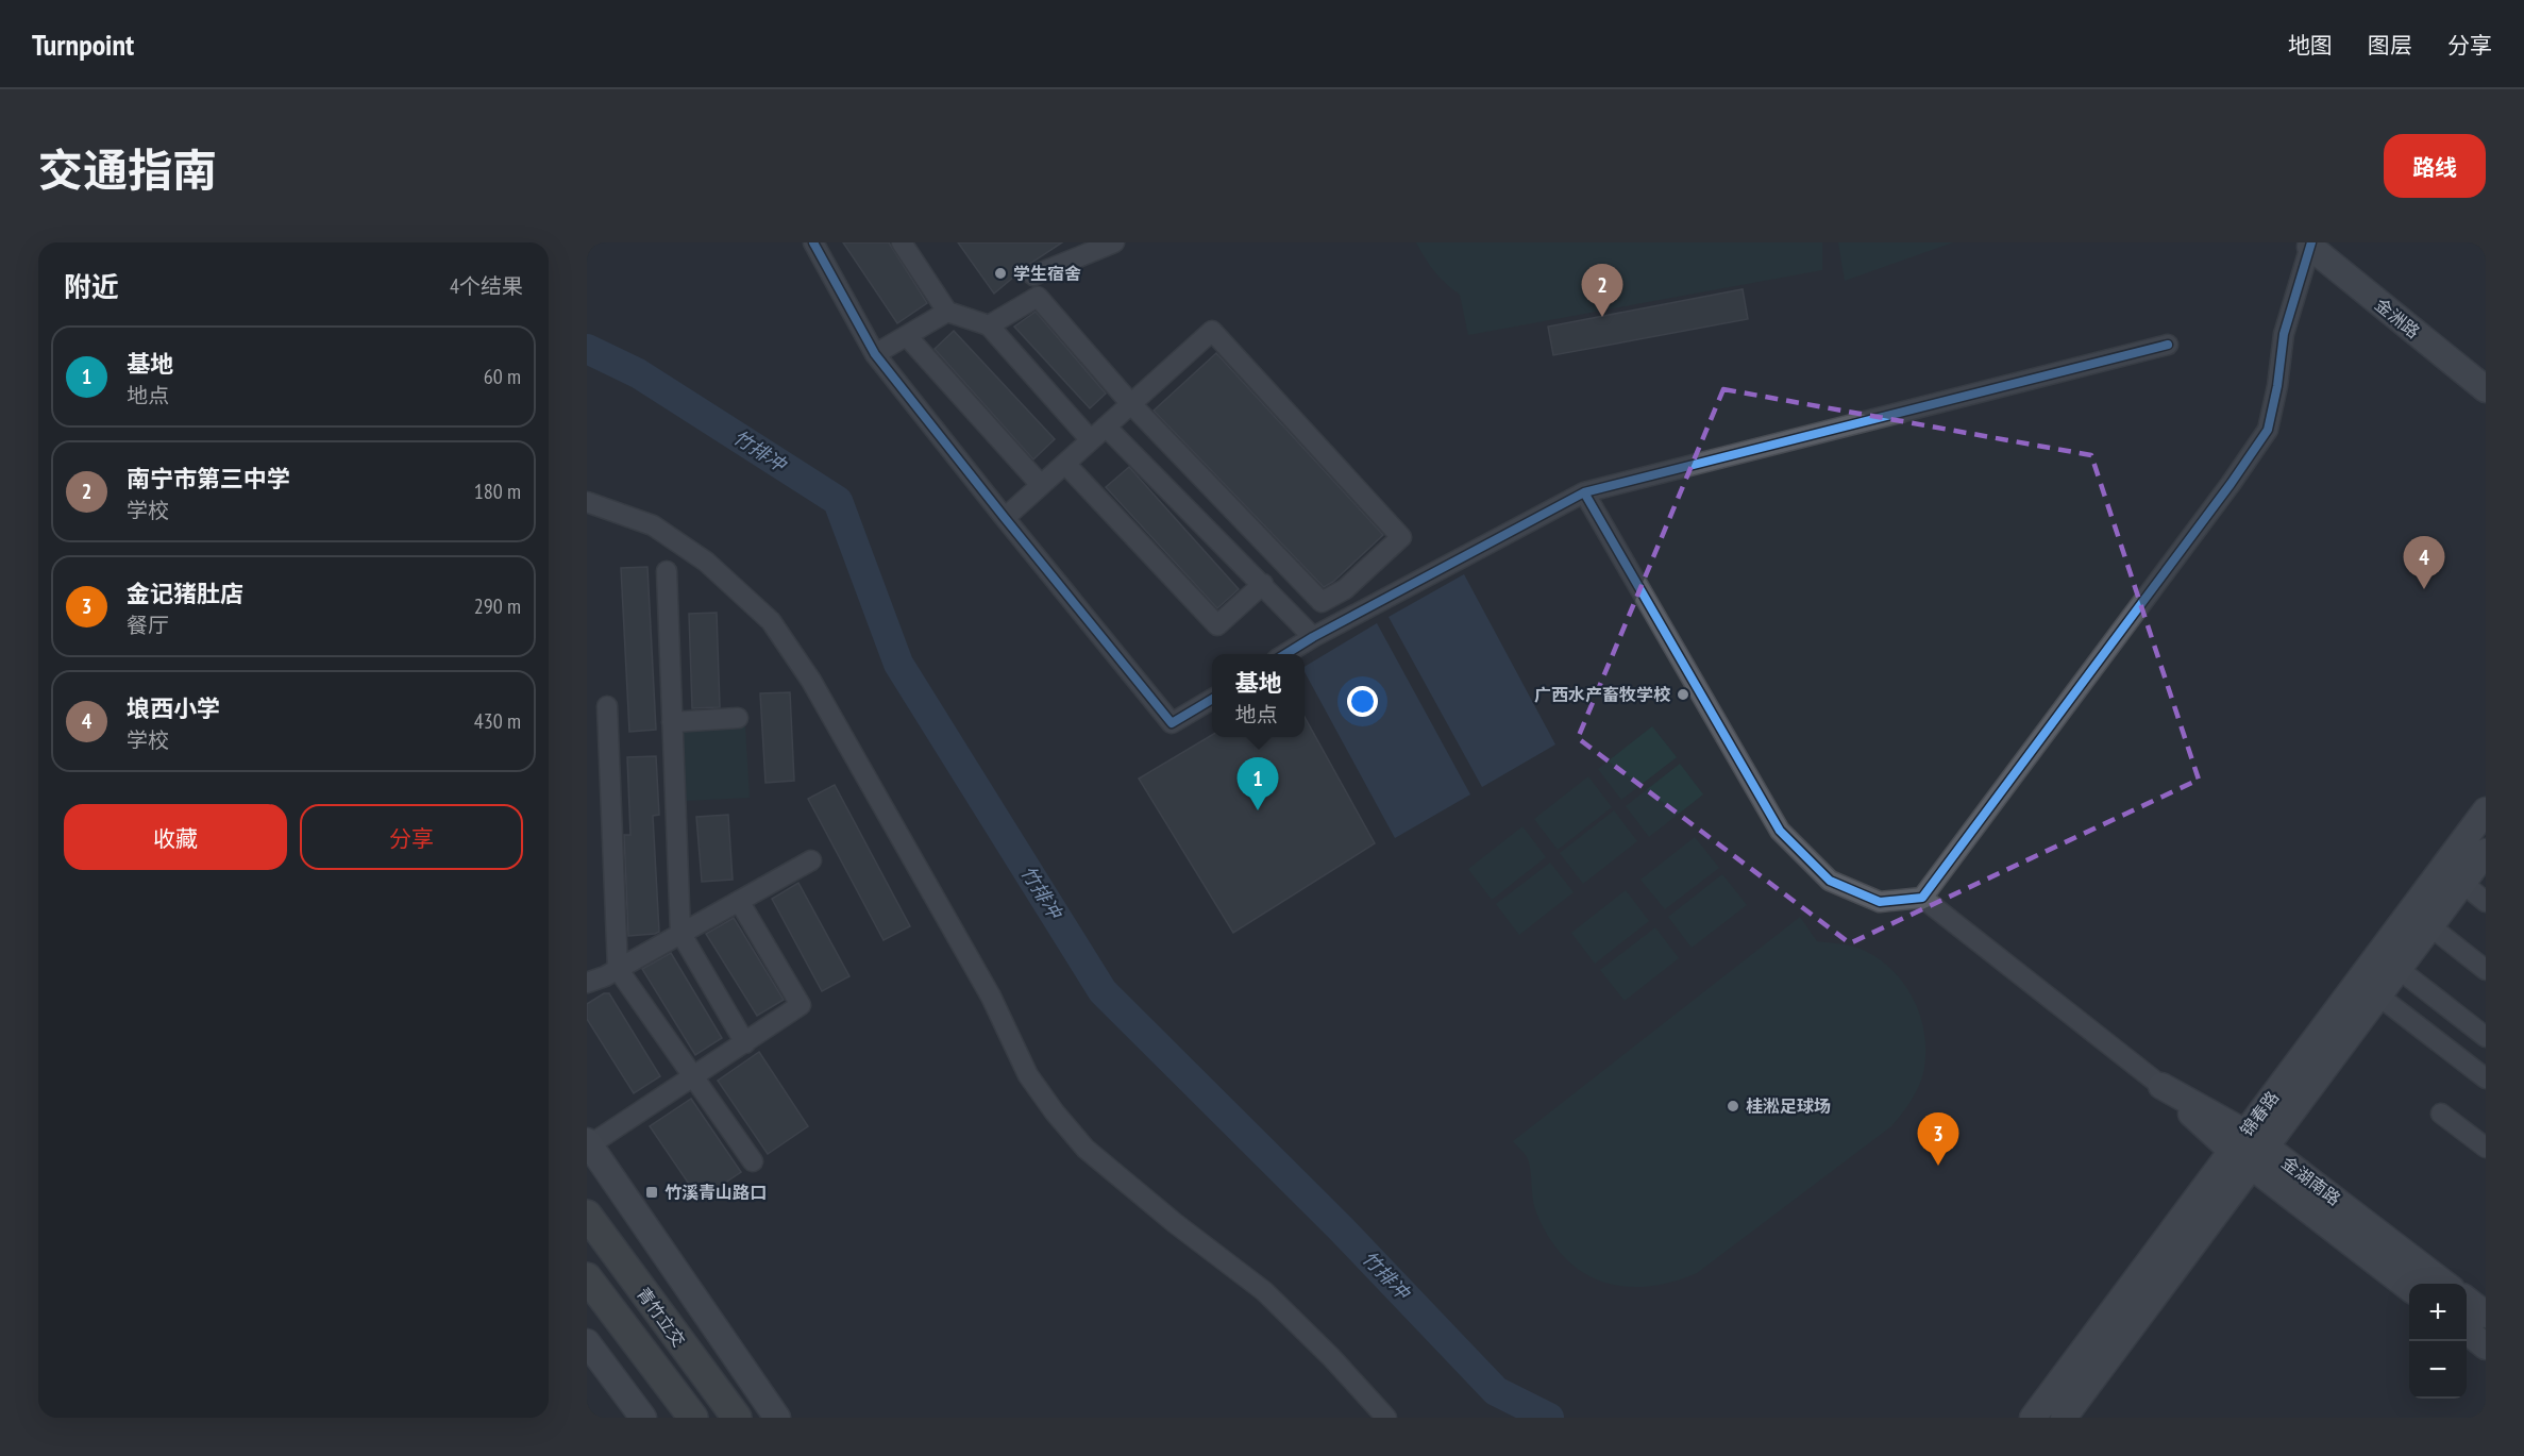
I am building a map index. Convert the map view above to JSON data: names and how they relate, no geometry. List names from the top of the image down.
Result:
{
  "streets": {
    "highway": ["青竹立交"],
    "main road": ["金洲路", "锦春路", "金湖南路"]
  },
  "crossings": [
    ["锦春路", "金湖南路"]
  ],
  "water": ["竹排冲"],
  "places": {
    "other": ["学生宿舍", "广西水产畜牧学校", "桂淞足球场"],
    "transit": ["竹溪青山路口"]
  },
  "page": {
    "header": "Turnpoint",
    "nav": ["地图", "图层", "分享"],
    "title": "交通指南",
    "buttons": [
      "路线",
      ["收藏", "分享"]
    ],
    "heading": ["附近", "4个结果"],
    "pins": [
      "2",
      "4",
      "1",
      "3"
    ],
    "list": [
      {
        "mark": "1",
        "name": "基地",
        "note": "地点",
        "value": "60 m"
      },
      {
        "mark": "2",
        "name": "南宁市第三中学",
        "note": "学校",
        "value": "180 m"
      },
      {
        "mark": "3",
        "name": "金记猪肚店",
        "note": "餐厅",
        "value": "290 m"
      },
      {
        "mark": "4",
        "name": "埌西小学",
        "note": "学校",
        "value": "430 m"
      }
    ],
    "popup": ["基地", "地点"],
    "map_buttons": ["+", "−"]
  }
}
